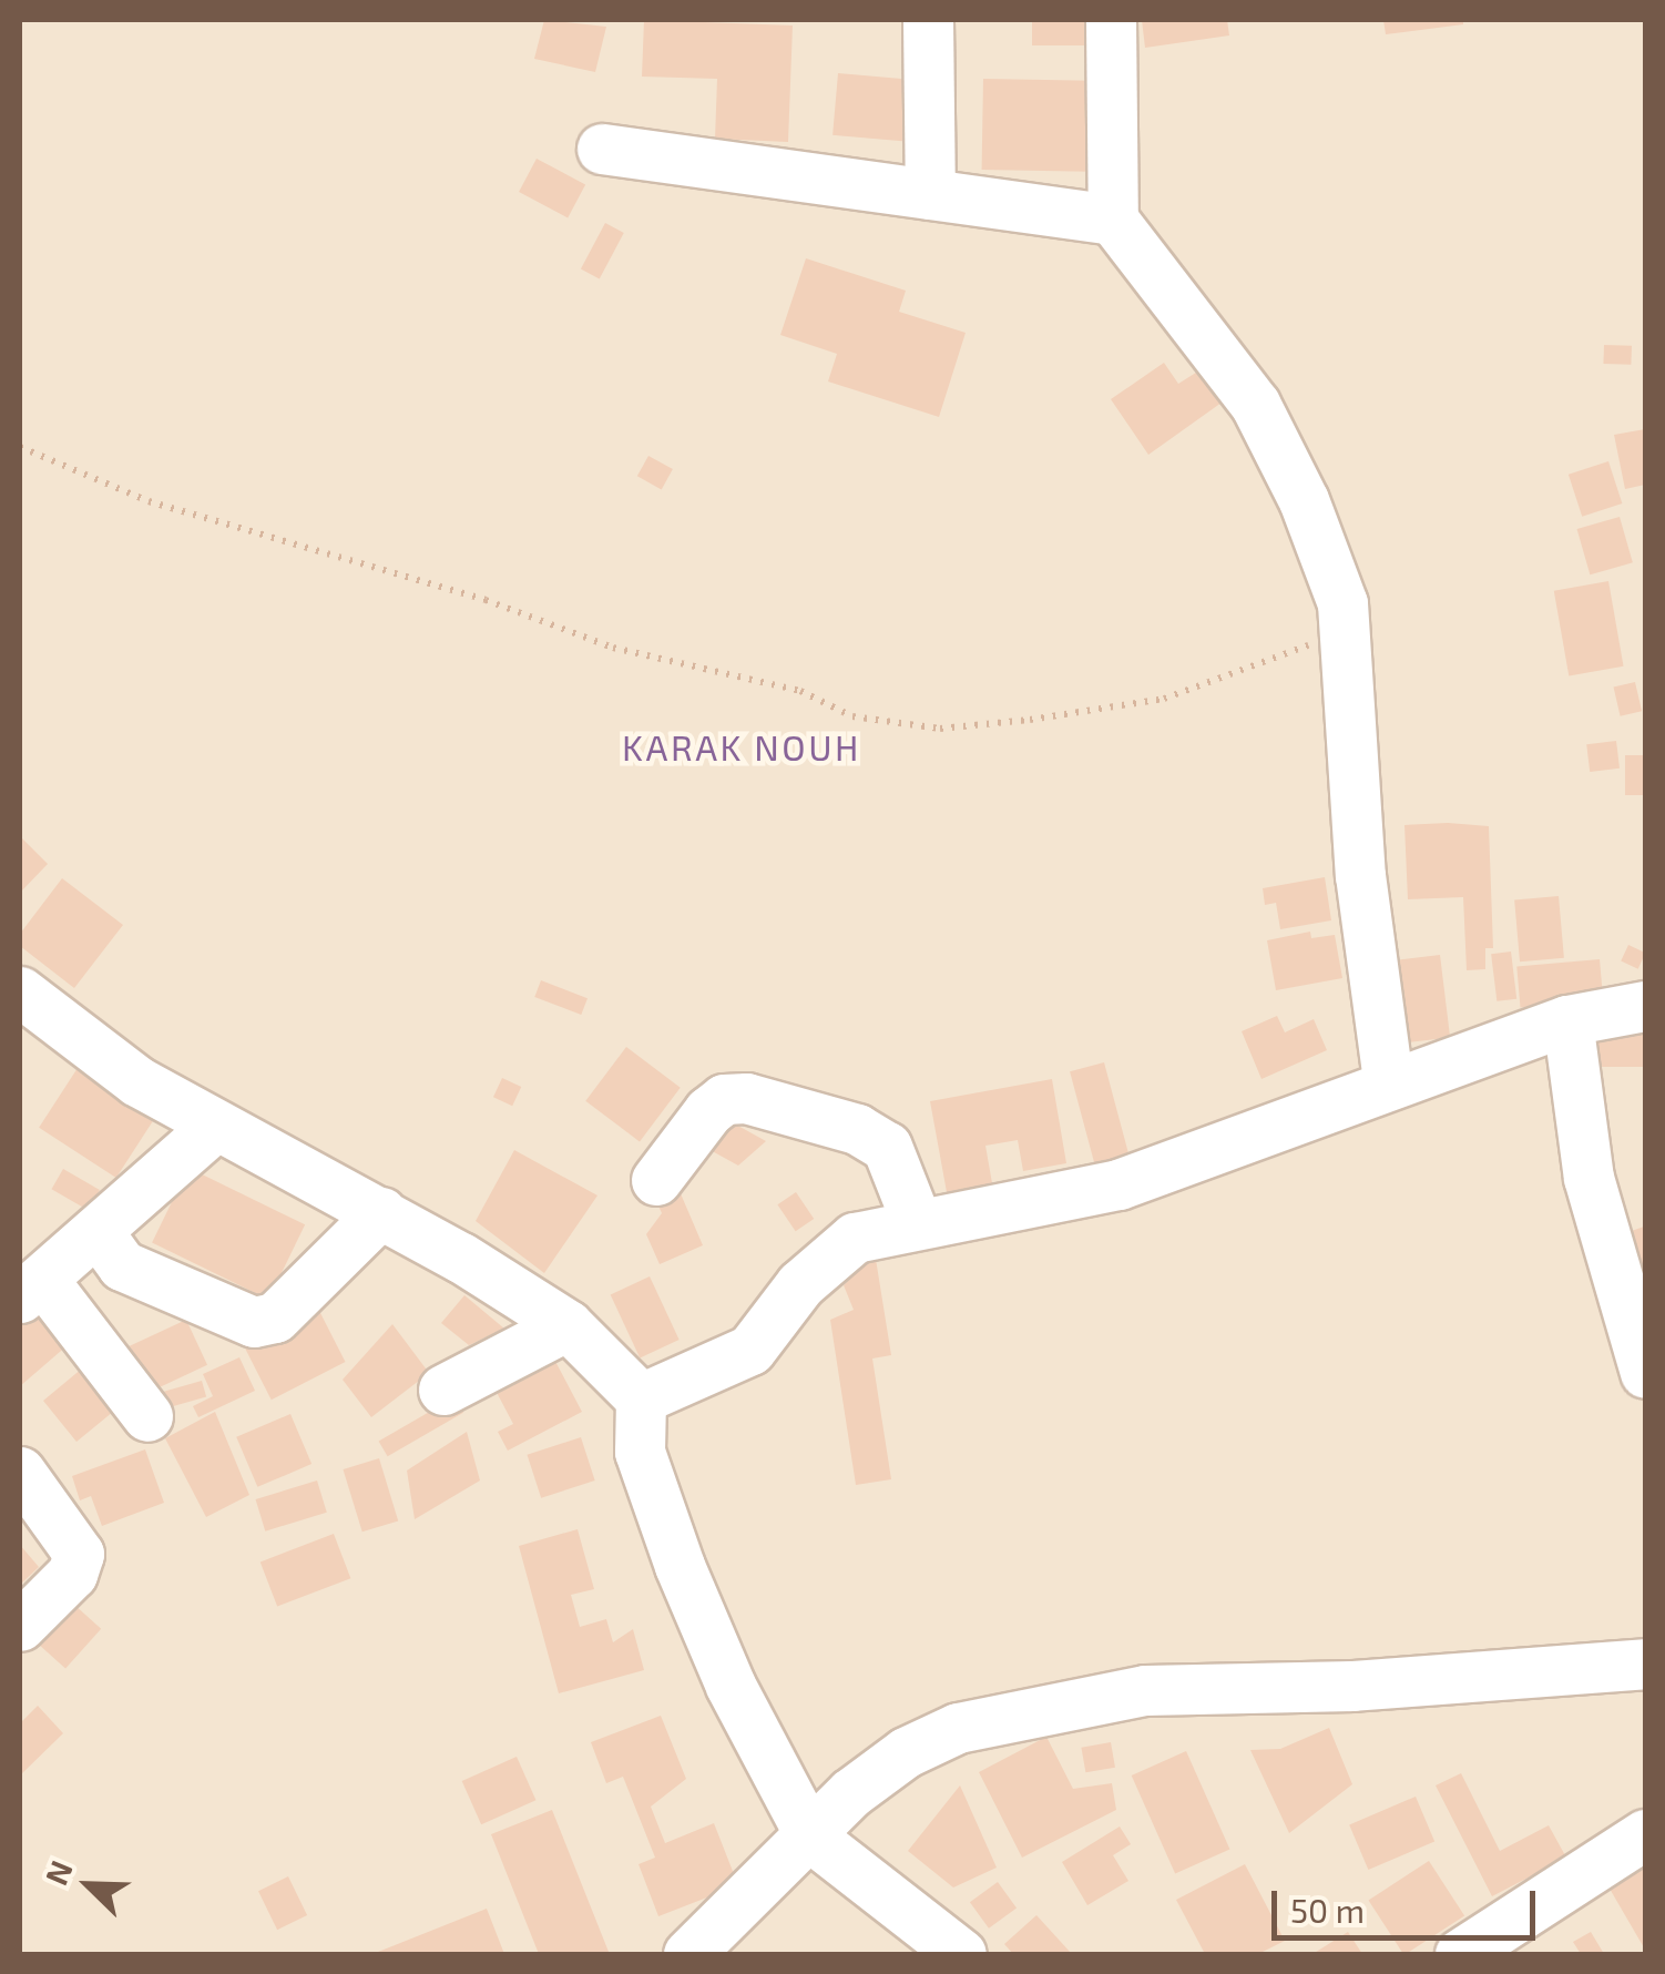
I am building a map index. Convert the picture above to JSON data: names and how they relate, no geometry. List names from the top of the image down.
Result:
{
  "districts": ["KARAK NOUH"],
  "scale_bar": "50 m",
  "north": "top left"
}
